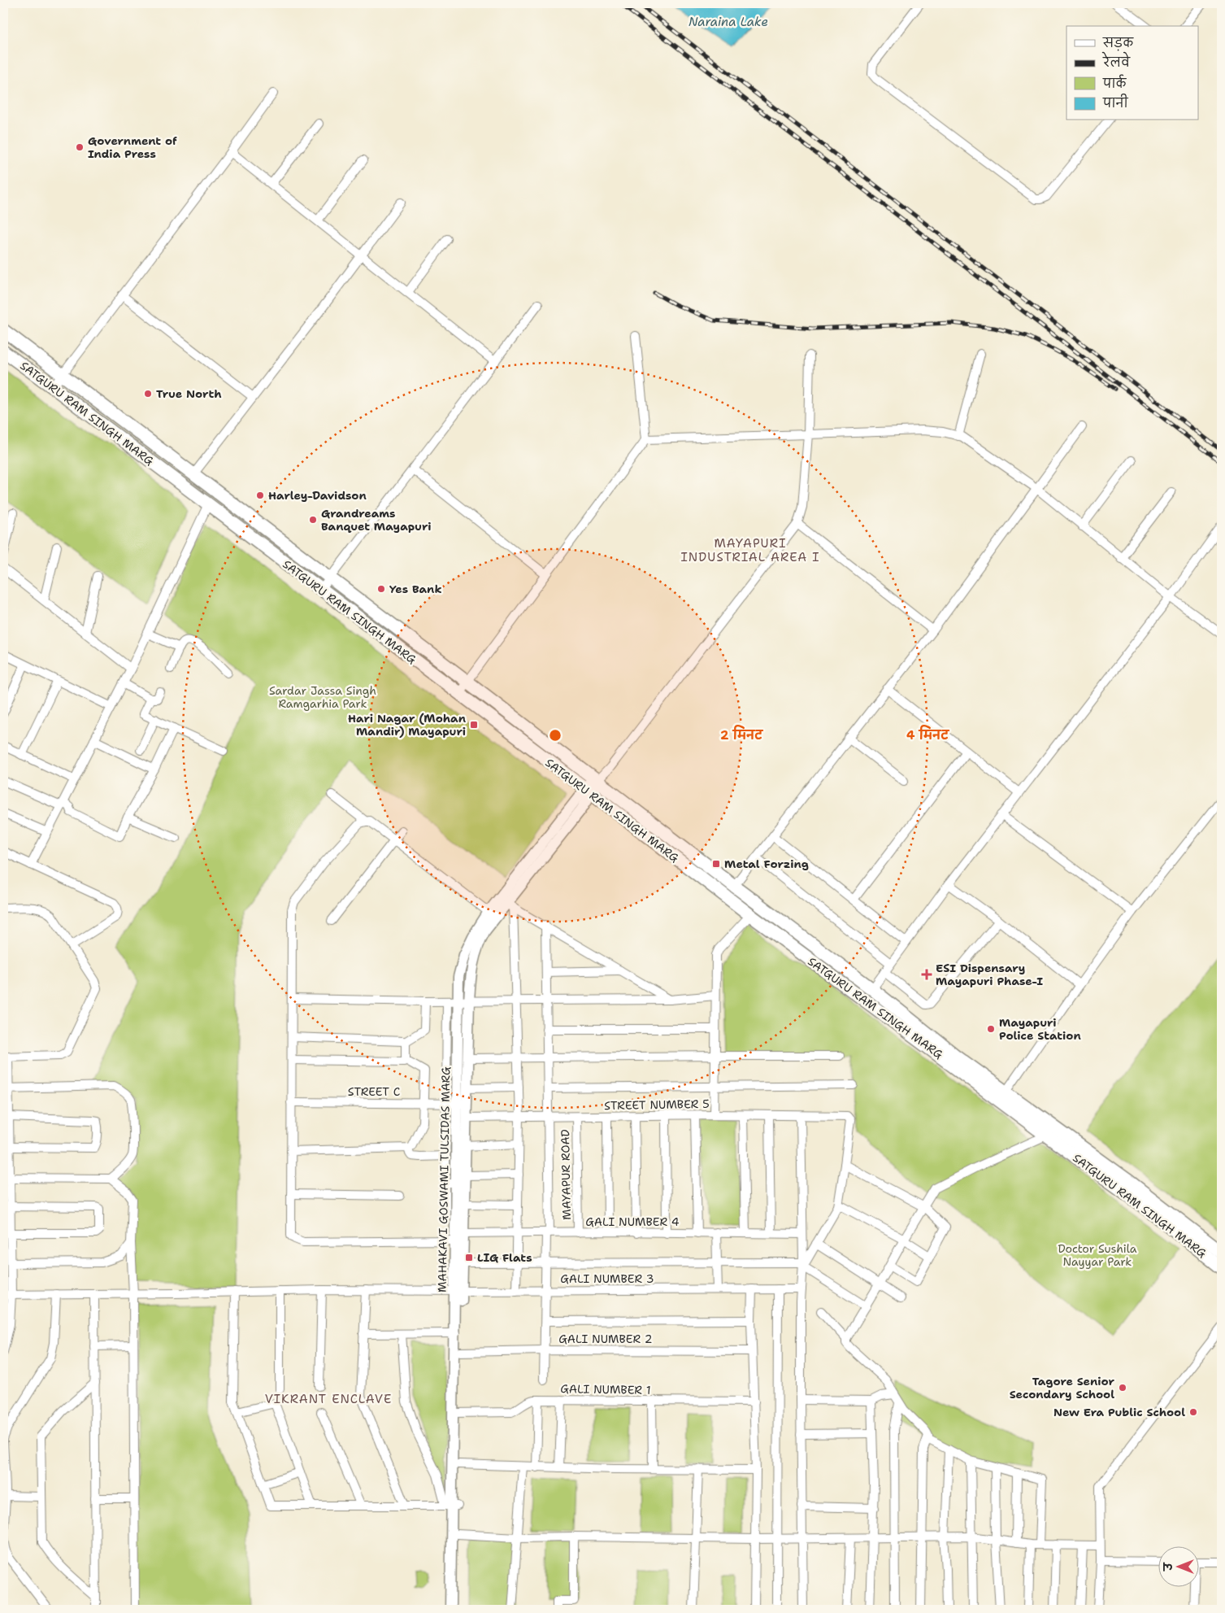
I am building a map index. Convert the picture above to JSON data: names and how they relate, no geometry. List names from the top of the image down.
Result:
{
  "streets": {
    "main road": ["SATGURU RAM SINGH MARG"],
    "street": [
      "STREET C",
      "STREET NUMBER 5",
      "MAYAPUR ROAD",
      "MAHAKAVI GOSWAMI TULSIDAS MARG",
      "GALI NUMBER 4",
      "GALI NUMBER 3",
      "GALI NUMBER 2",
      "GALI NUMBER 1"
    ]
  },
  "crossings": [
    ["SATGURU RAM SINGH MARG", "MAHAKAVI GOSWAMI TULSIDAS MARG"],
    ["STREET C", "MAHAKAVI GOSWAMI TULSIDAS MARG"],
    ["STREET NUMBER 5", "MAYAPUR ROAD"],
    ["STREET NUMBER 5", "MAHAKAVI GOSWAMI TULSIDAS MARG"],
    ["MAYAPUR ROAD", "GALI NUMBER 4"],
    ["MAHAKAVI GOSWAMI TULSIDAS MARG", "GALI NUMBER 4"],
    ["MAHAKAVI GOSWAMI TULSIDAS MARG", "GALI NUMBER 3"],
    ["MAHAKAVI GOSWAMI TULSIDAS MARG", "GALI NUMBER 2"],
    ["MAHAKAVI GOSWAMI TULSIDAS MARG", "GALI NUMBER 1"]
  ],
  "districts": ["MAYAPURI INDUSTRIAL AREA I", "VIKRANT ENCLAVE"],
  "water": ["Naraina Lake"],
  "parks": ["Sardar Jassa Singh Ramgarhia Park", "Doctor Sushila Nayyar Park"],
  "places": {
    "other": [
      "Government of India Press",
      "True North",
      "Harley-Davidson",
      "Grandreams Banquet Mayapuri",
      "Yes Bank",
      "Mayapuri Police Station",
      "Tagore Senior Secondary School",
      "New Era Public School"
    ],
    "transit": ["Hari Nagar (Mohan Mandir) Mayapuri", "Metal Forzing", "LIG Flats"],
    "health": ["ESI Dispensary Mayapuri Phase-I"]
  },
  "legend": [
    "सड़क",
    "रेलवे",
    "पार्क",
    "पानी"
  ],
  "north": "left",
  "rings": ["2 मिनट", "4 मिनट"]
}
